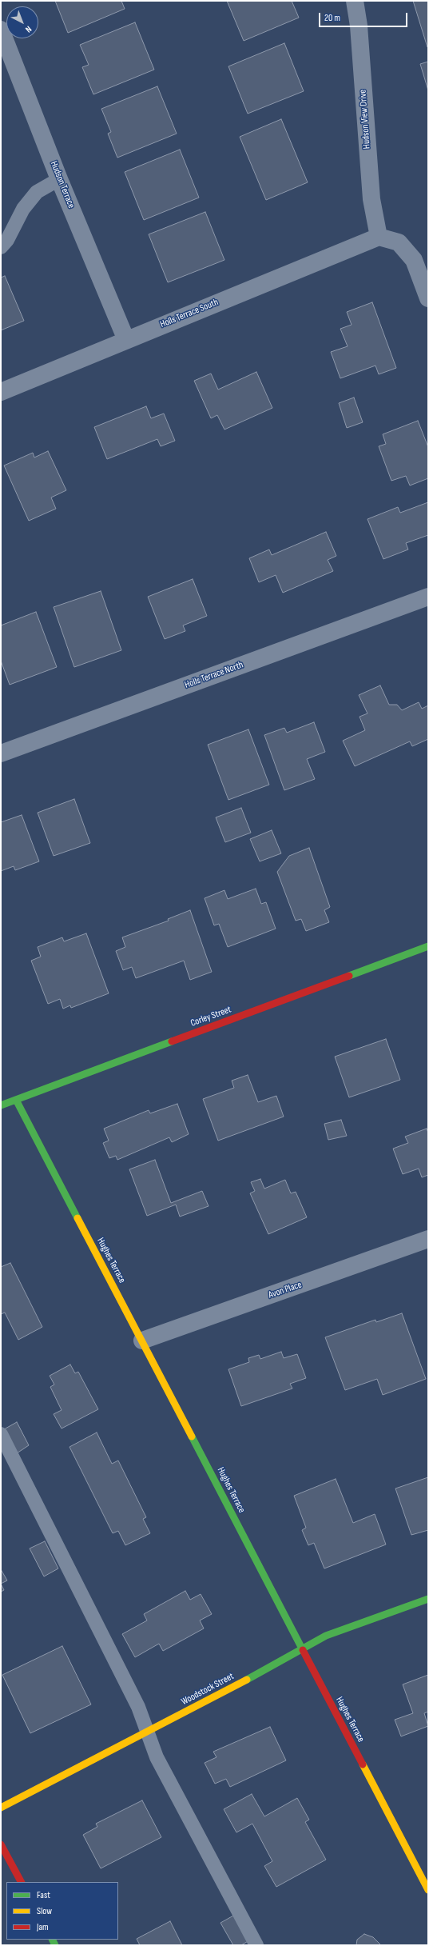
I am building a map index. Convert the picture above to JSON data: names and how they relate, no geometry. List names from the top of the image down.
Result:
{
  "streets": {
    "street": [
      "Hudson View Drive",
      "Hudson Terrace",
      "Holls Terrace South",
      "Holls Terrace North",
      "Corley Street",
      "Hughes Terrace",
      "Avon Place",
      "Woodstock Street"
    ]
  },
  "crossings": [
    ["Hudson View Drive", "Holls Terrace South"],
    ["Hudson Terrace", "Holls Terrace South"],
    ["Corley Street", "Hughes Terrace"],
    ["Hughes Terrace", "Avon Place"],
    ["Hughes Terrace", "Woodstock Street"]
  ],
  "legend": ["Fast", "Slow", "Jam"],
  "scale_bar": "20 m",
  "north": "bottom right"
}
